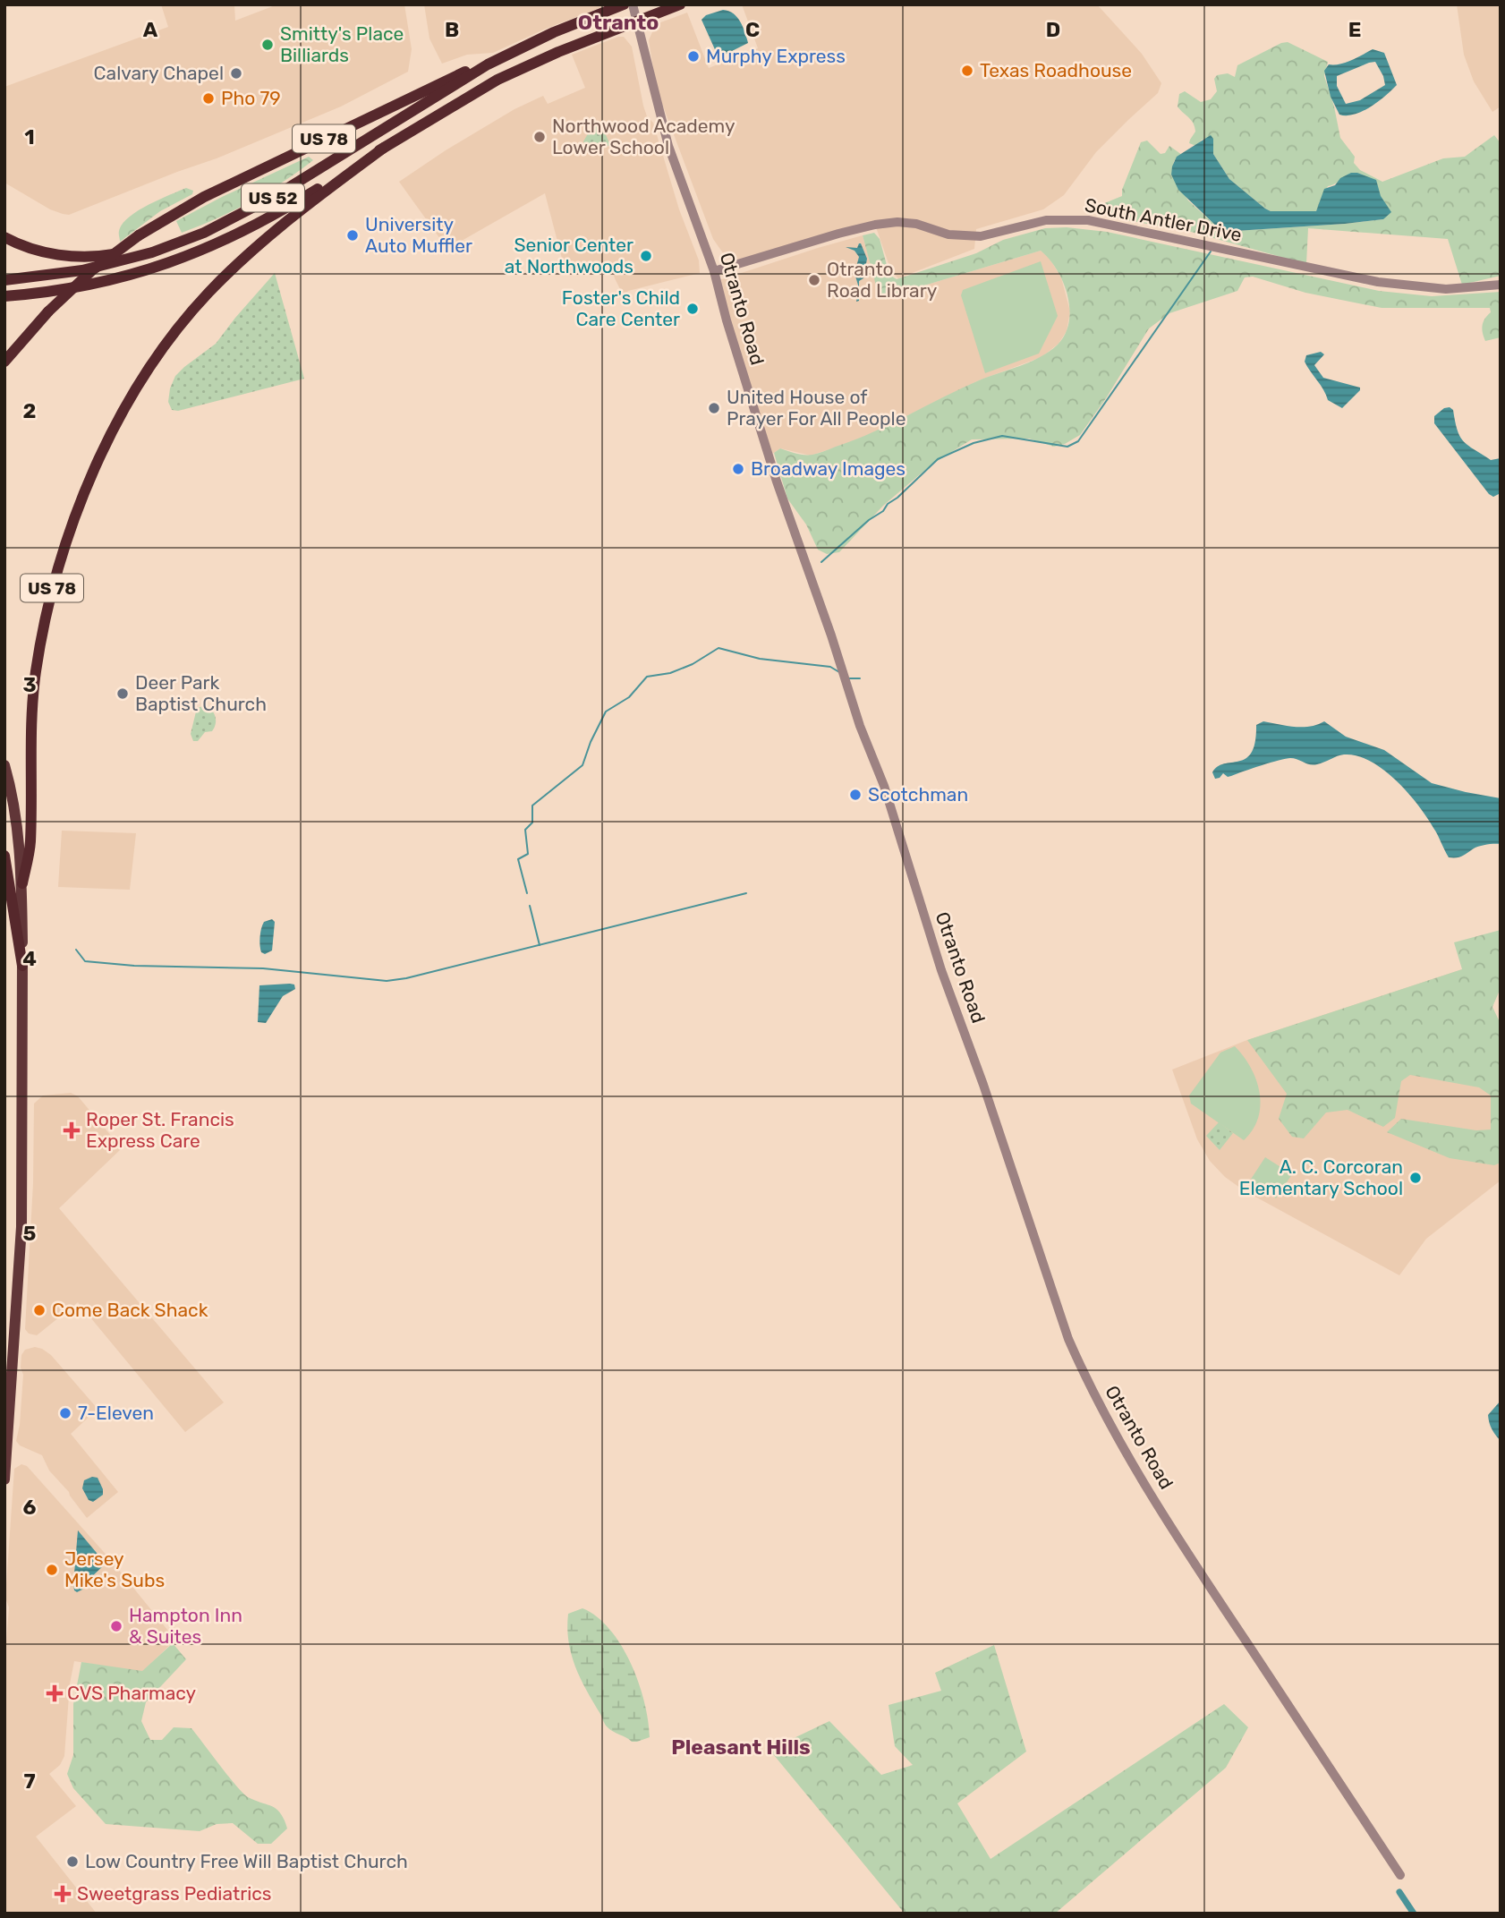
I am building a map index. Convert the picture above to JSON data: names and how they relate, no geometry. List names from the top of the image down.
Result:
{
  "streets": {
    "highway": ["US 78", "US 52"],
    "street": ["South Antler Drive", "Otranto Road"]
  },
  "crossings": [
    ["US 78", "US 52"],
    ["US 52", "Otranto Road"],
    ["South Antler Drive", "Otranto Road"]
  ],
  "districts": ["Otranto", "Pleasant Hills"],
  "places": {
    "other": [
      "Smitty's Place Billiards",
      "Murphy Express",
      "Texas Roadhouse",
      "Calvary Chapel",
      "Pho 79",
      "Northwood Academy Lower School",
      "University Auto Muffler",
      "Senior Center at Northwoods",
      "Otranto Road Library",
      "Foster's Child Care Center",
      "United House of Prayer For All People",
      "Broadway Images",
      "Deer Park Baptist Church",
      "Scotchman",
      "A. C. Corcoran Elementary School",
      "Come Back Shack",
      "7-Eleven",
      "Jersey Mike's Subs",
      "Hampton Inn & Suites",
      "Low Country Free Will Baptist Church"
    ],
    "health": ["Roper St. Francis Express Care", "CVS Pharmacy", "Sweetgrass Pediatrics"]
  },
  "grid": {
    "columns": [
      "A",
      "B",
      "C",
      "D",
      "E"
    ],
    "rows": [
      "1",
      "2",
      "3",
      "4",
      "5",
      "6",
      "7"
    ]
  }
}
